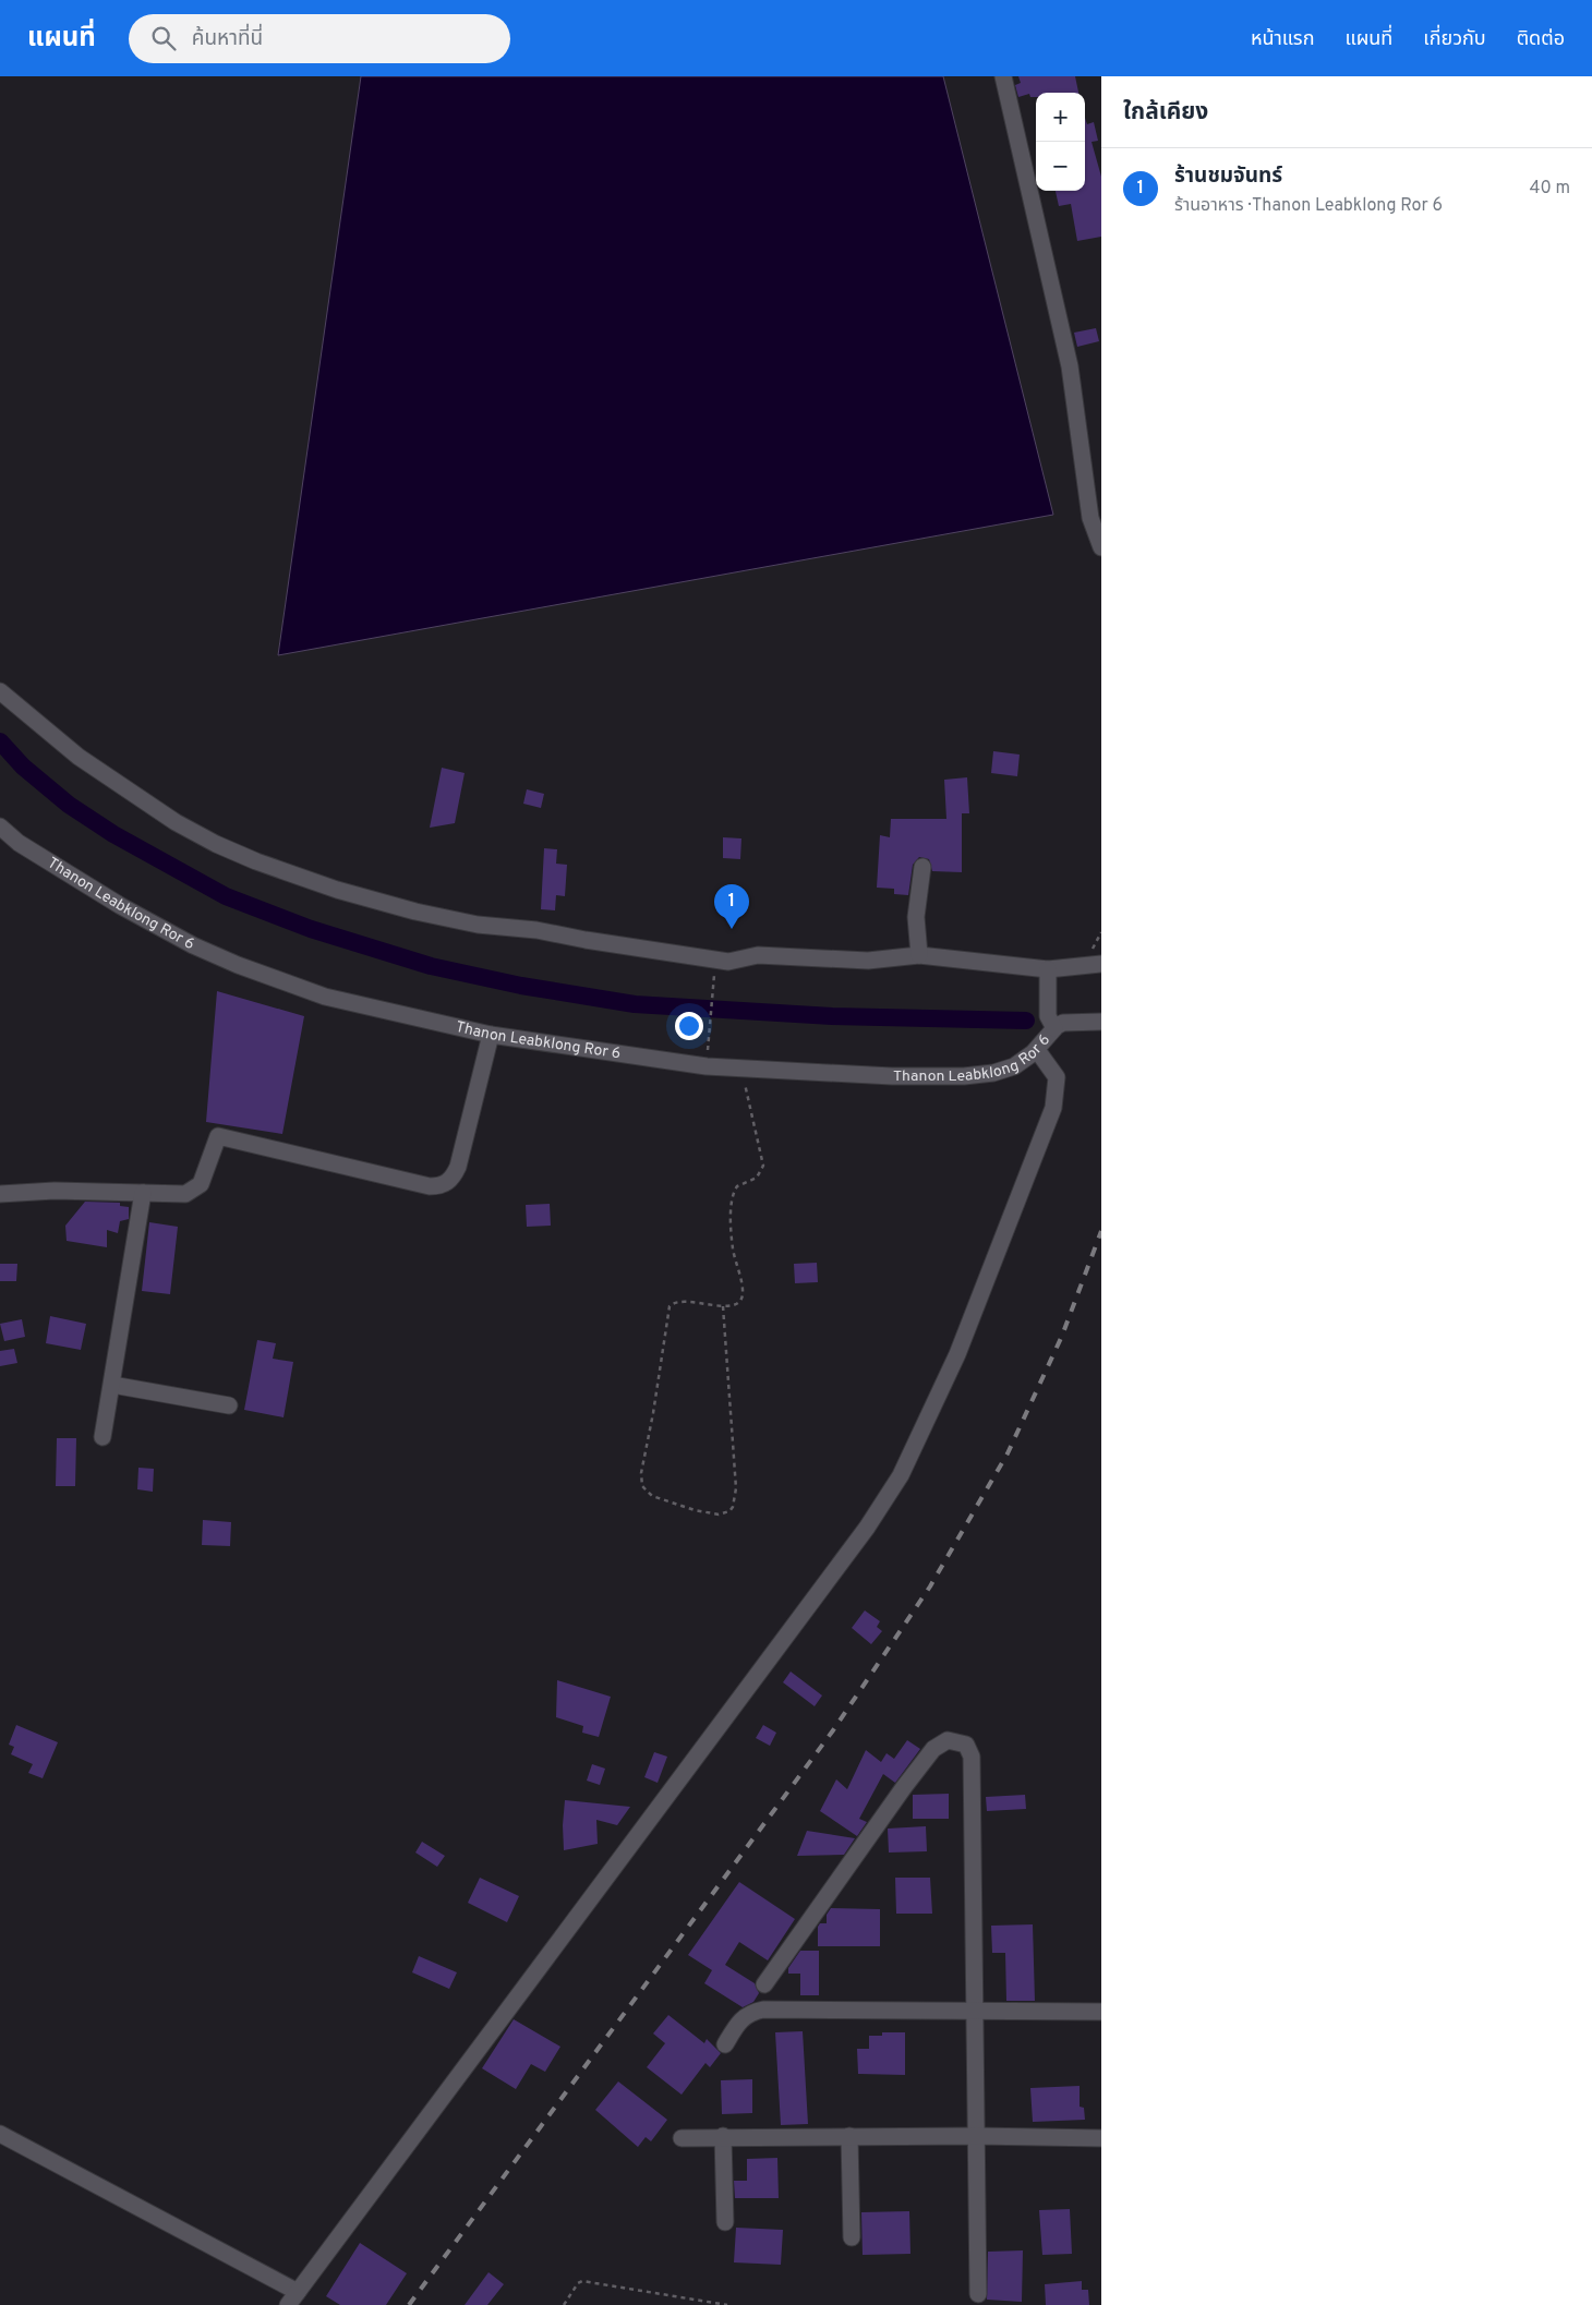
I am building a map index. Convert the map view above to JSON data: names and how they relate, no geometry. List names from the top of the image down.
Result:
{
  "streets": {
    "street": ["Thanon Leabklong Ror 6"]
  },
  "page": {
    "header": "แผนที่",
    "search": "ค้นหาที่นี่",
    "nav": [
      "หน้าแรก",
      "แผนที่",
      "เกี่ยวกับ",
      "ติดต่อ"
    ],
    "heading": "ใกล้เคียง",
    "map_buttons": ["+", "−"],
    "list": [
      {
        "mark": "1",
        "name": "ร้านชมจันทร์",
        "note": "ร้านอาหาร · Thanon Leabklong Ror 6",
        "value": "40 m"
      }
    ],
    "pins": "1"
  }
}
